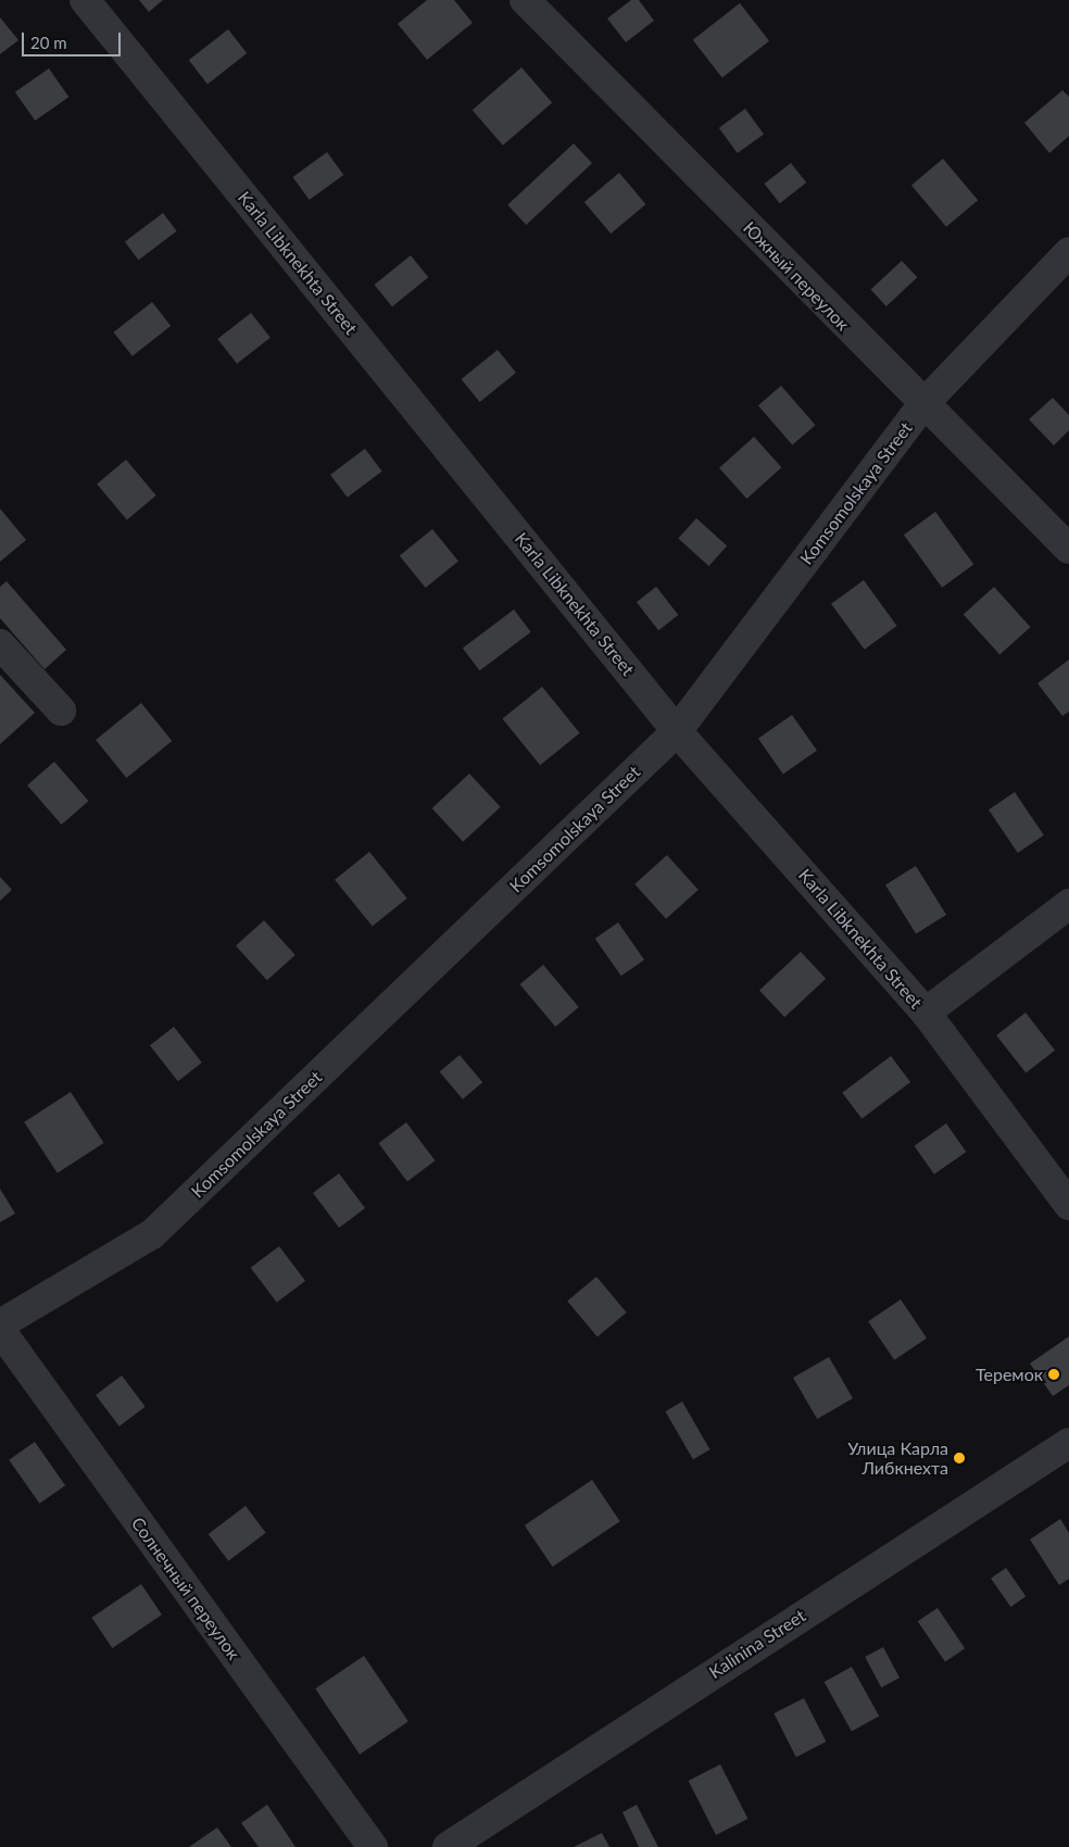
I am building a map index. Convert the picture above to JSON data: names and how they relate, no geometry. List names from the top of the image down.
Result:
{
  "streets": {
    "street": [
      "Karla Libknekhta Street",
      "Южный переулок",
      "Komsomolskaya Street",
      "Солнечный переулок",
      "Kalinina Street"
    ]
  },
  "crossings": [
    ["Karla Libknekhta Street", "Komsomolskaya Street"],
    ["Южный переулок", "Komsomolskaya Street"]
  ],
  "places": ["Теремок", "Улица Карла Либкнехта"],
  "scale_bar": "20 m"
}
